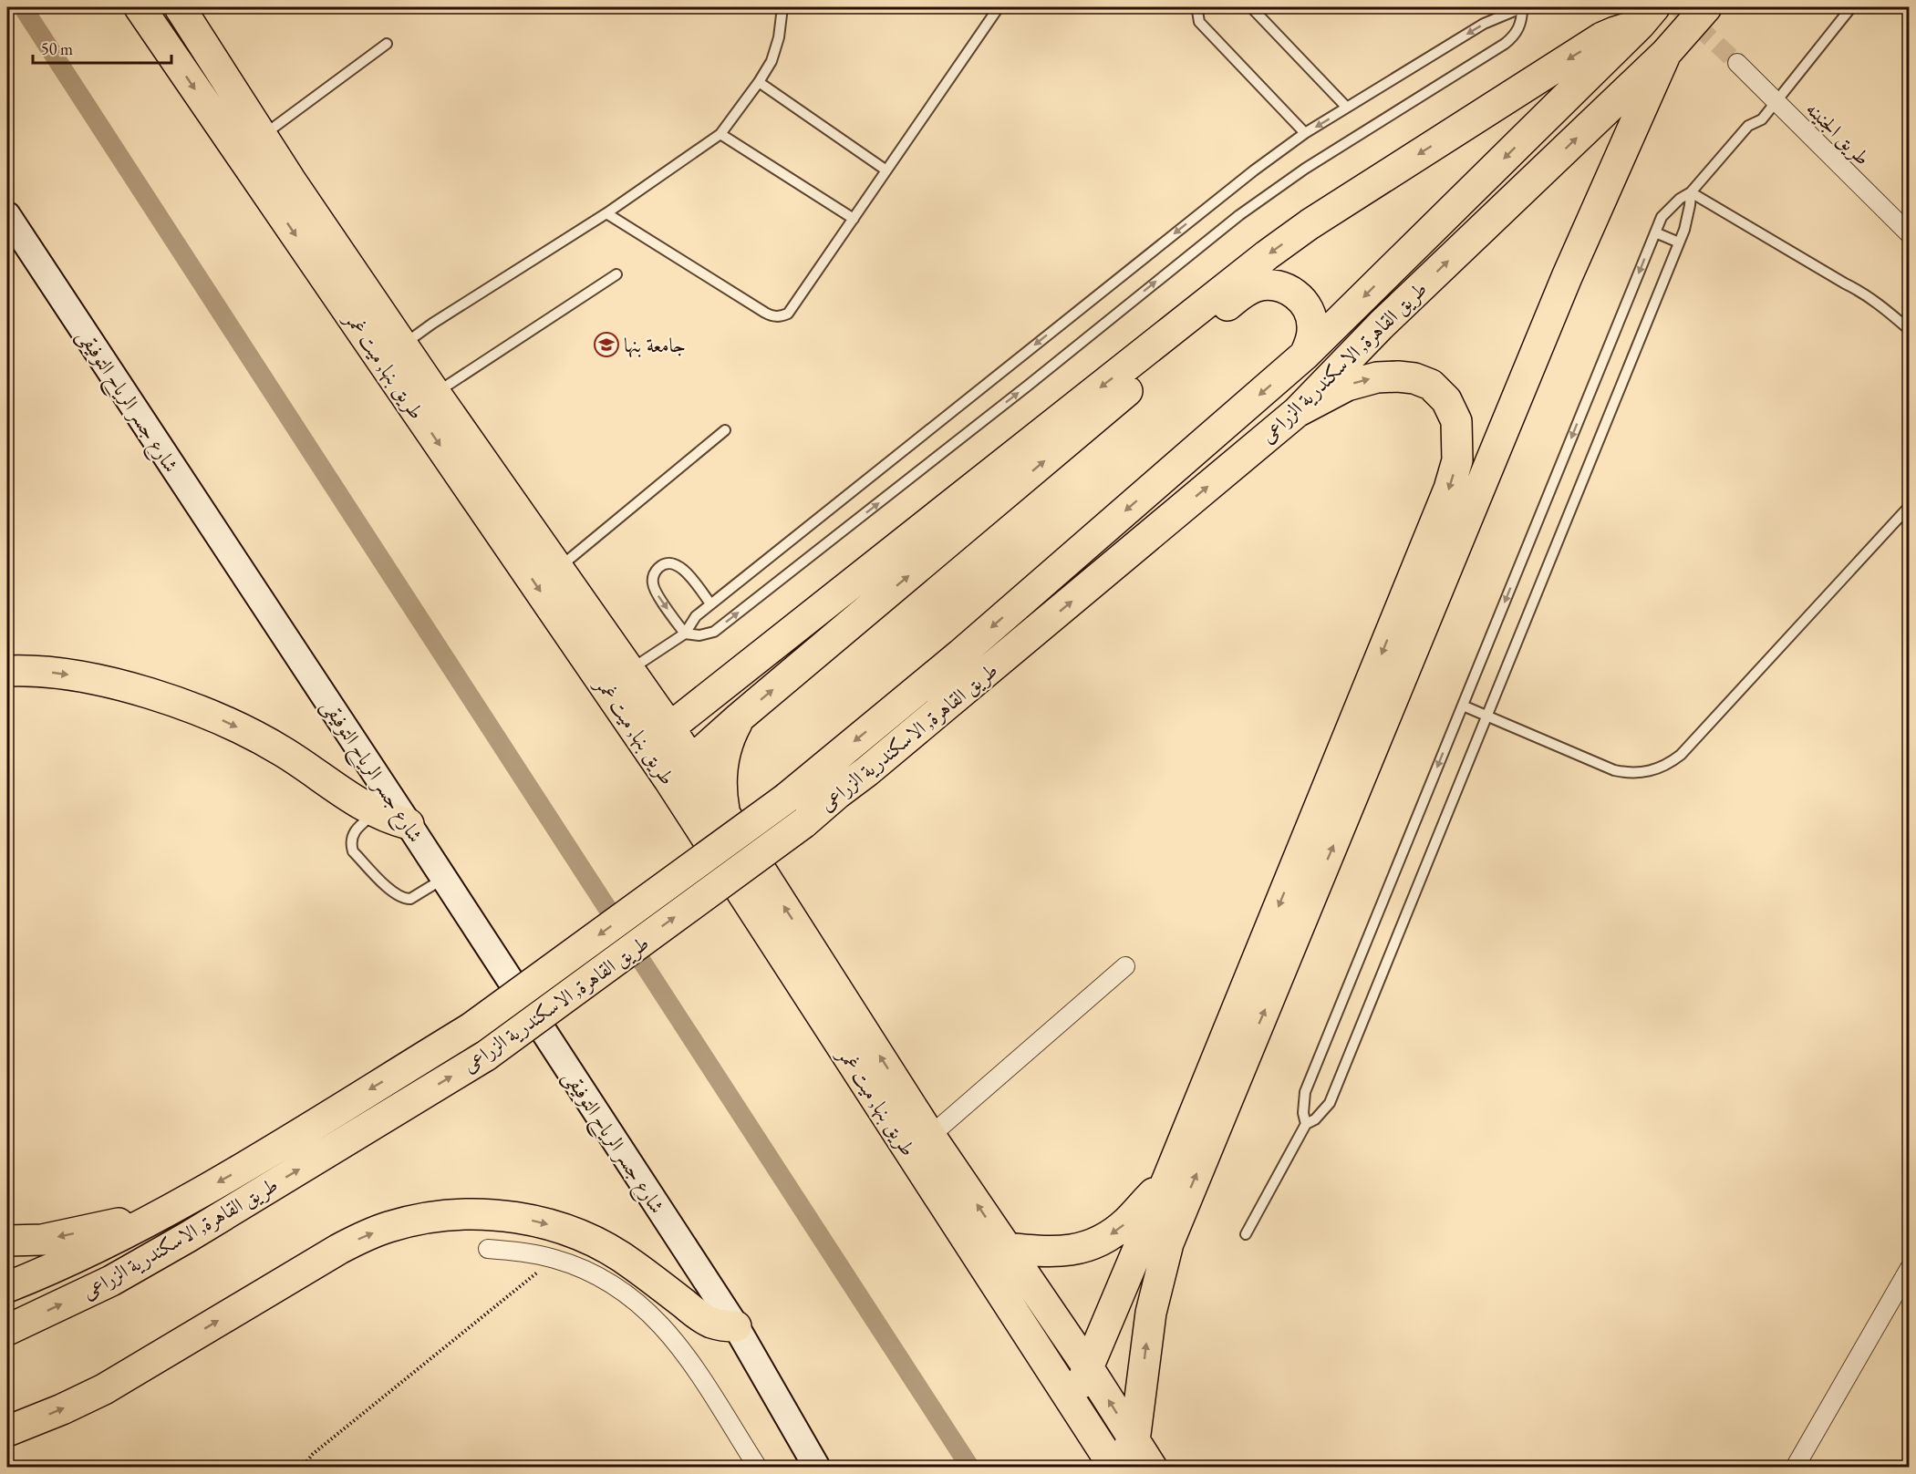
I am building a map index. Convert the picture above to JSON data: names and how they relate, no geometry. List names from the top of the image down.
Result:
{
  "streets": {
    "highway": ["طريق القاهرة, الاسكندرية الزراعى", "طريق بنها, ميت غمر"],
    "main road": ["شارع جسر الرياح التوفيقى"],
    "street": ["طريق الجنينه"]
  },
  "places": {
    "school or university": ["جامعة بنها"]
  },
  "scale_bar": "50 m"
}
